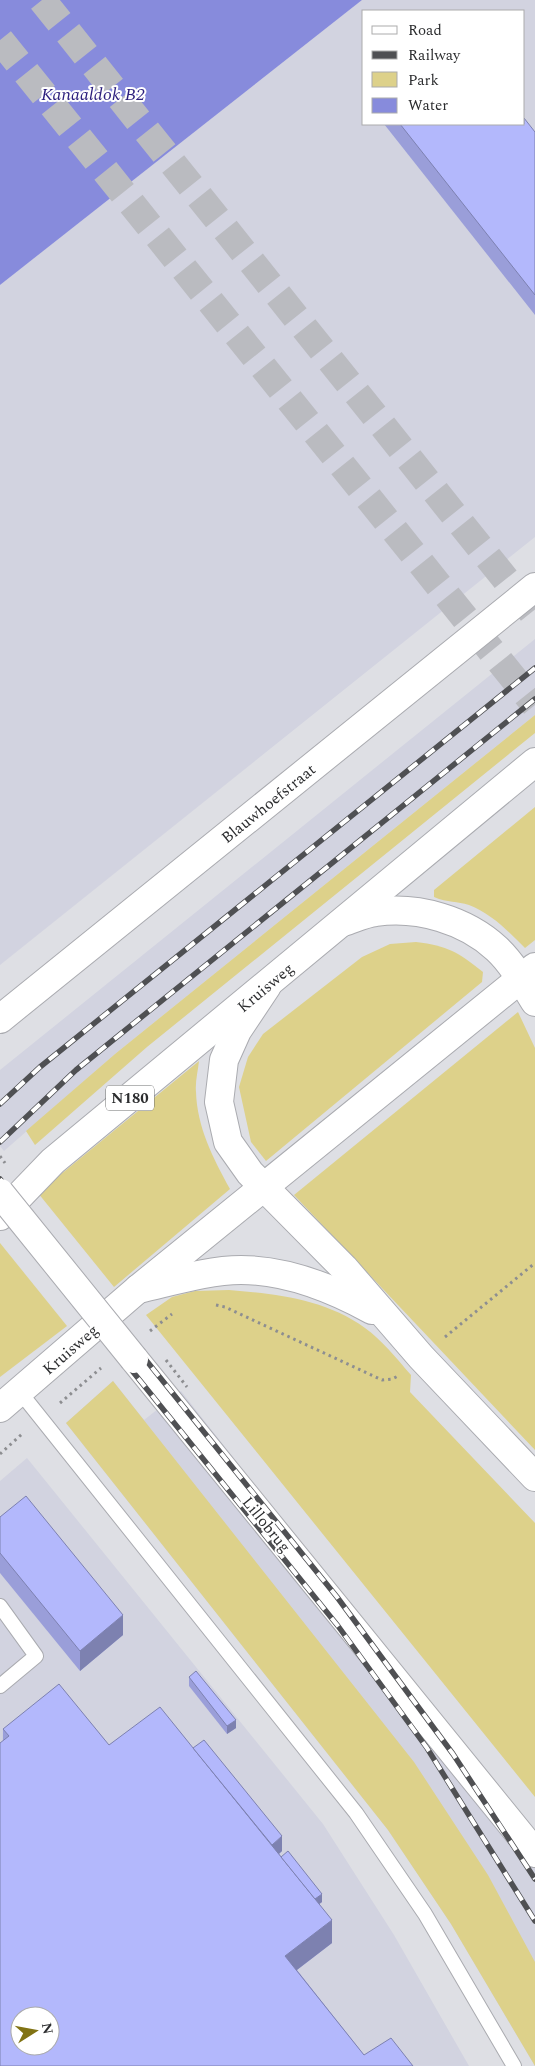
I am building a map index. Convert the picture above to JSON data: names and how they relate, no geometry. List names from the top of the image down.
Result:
{
  "streets": {
    "main road": [
      "Blauwhoefstraat",
      "Kruisweg",
      "N180",
      "Lillobrug"
    ]
  },
  "water": ["Kanaaldok B2"],
  "legend": [
    "Road",
    "Railway",
    "Park",
    "Water"
  ],
  "north": "right"
}
